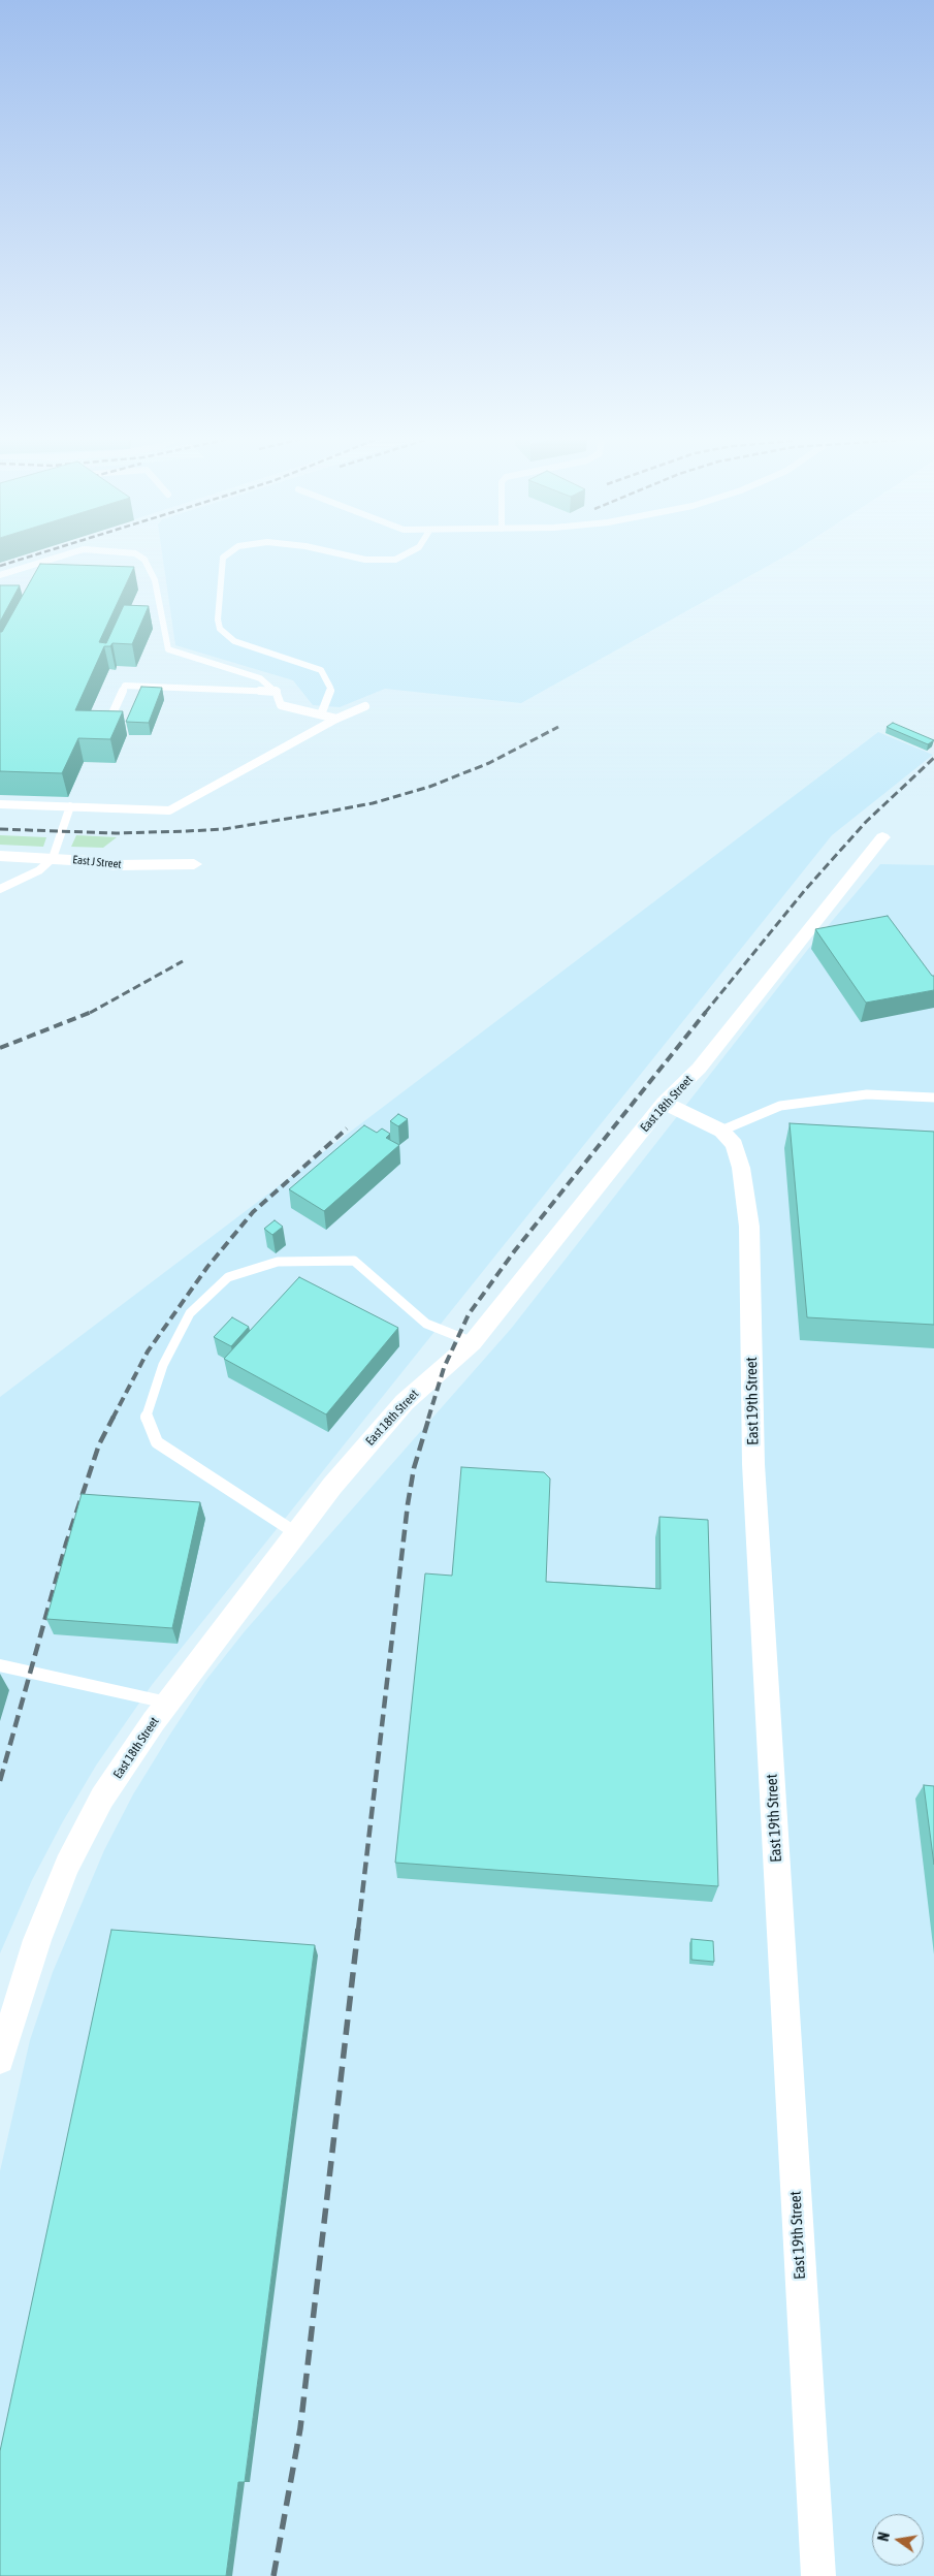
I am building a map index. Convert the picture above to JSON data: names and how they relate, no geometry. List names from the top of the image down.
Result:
{
  "streets": {
    "street": ["East J Street", "East 18th Street", "East 19th Street"]
  },
  "crossings": [
    ["East 18th Street", "East 19th Street"]
  ],
  "north": "left"
}
